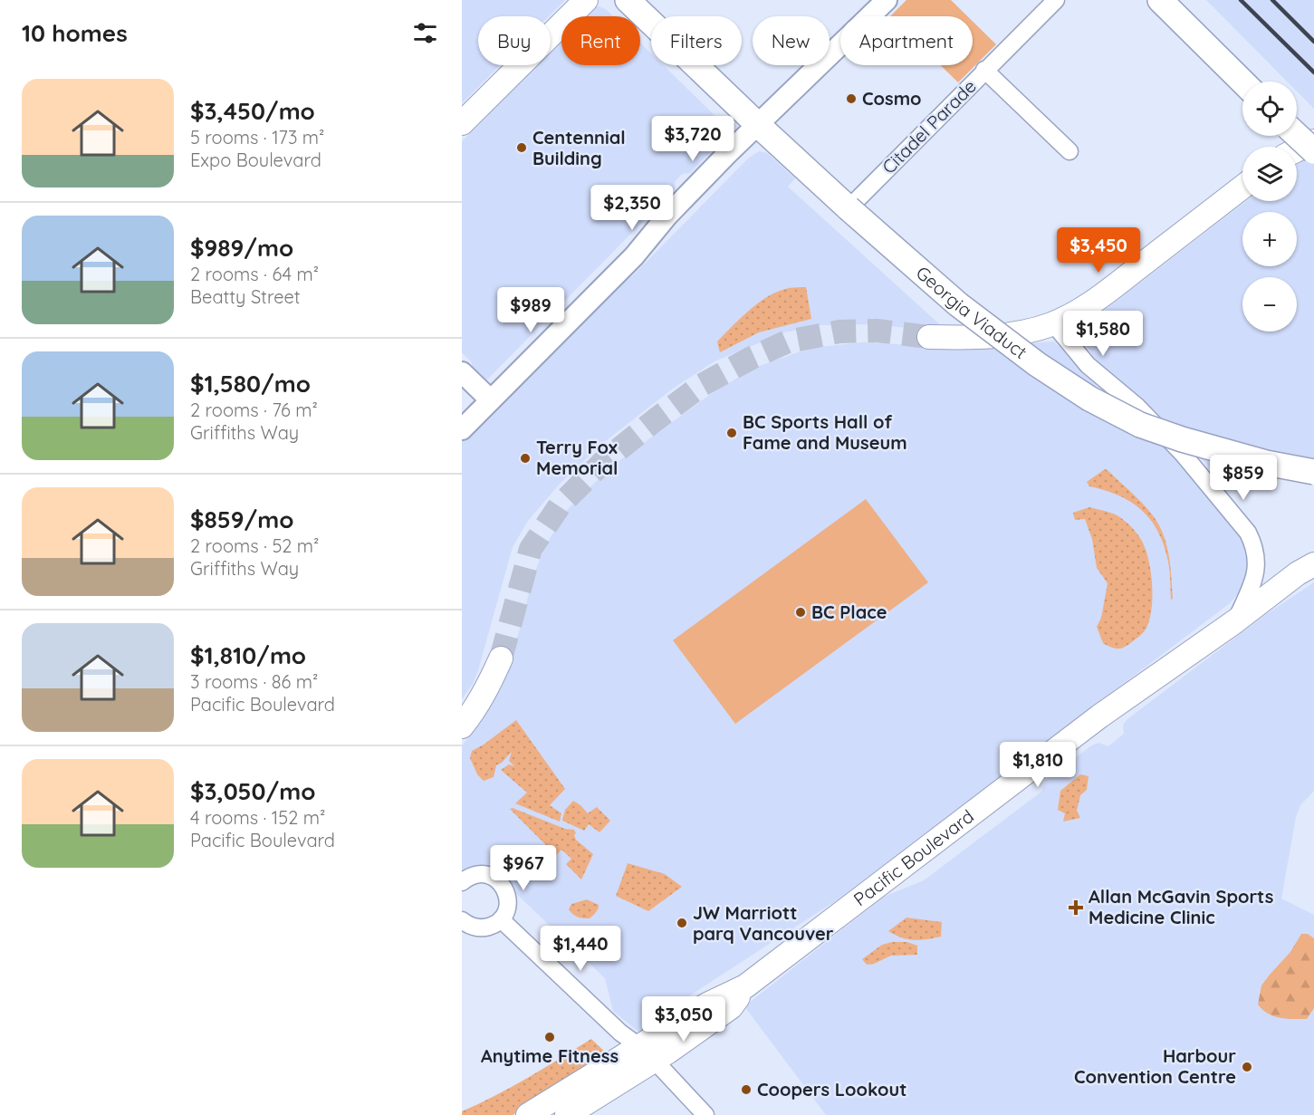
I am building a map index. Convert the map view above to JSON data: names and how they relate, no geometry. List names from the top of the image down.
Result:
{
  "streets": {
    "main road": ["Georgia Viaduct", "Pacific Boulevard"],
    "street": ["Citadel Parade"]
  },
  "crossings": [
    ["Citadel Parade", "Georgia Viaduct"]
  ],
  "places": {
    "other": [
      "Cosmo",
      "Centennial Building",
      "BC Sports Hall of Fame and Museum",
      "Terry Fox Memorial",
      "BC Place",
      "JW Marriott parq Vancouver",
      "Anytime Fitness",
      "Harbour Convention Centre",
      "Coopers Lookout"
    ],
    "health": ["Allan McGavin Sports Medicine Clinic"]
  },
  "page": {
    "heading": "10 homes",
    "chip": [
      "Buy",
      "Rent",
      "Filters",
      "New",
      "Apartment"
    ],
    "list": [
      {
        "name": "$3,450/mo",
        "note": "5 rooms · 173 m² · Expo Boulevard"
      },
      {
        "name": "$989/mo",
        "note": "2 rooms · 64 m² · Beatty Street"
      },
      {
        "name": "$1,580/mo",
        "note": "2 rooms · 76 m² · Griffiths Way"
      },
      {
        "name": "$859/mo",
        "note": "2 rooms · 52 m² · Griffiths Way"
      },
      {
        "name": "$1,810/mo",
        "note": "3 rooms · 86 m² · Pacific Boulevard"
      },
      {
        "name": "$3,050/mo",
        "note": "4 rooms · 152 m² · Pacific Boulevard"
      }
    ],
    "map_buttons": ["+", "−"],
    "price": [
      "$3,720",
      "$2,350",
      "$3,450",
      "$989",
      "$1,580",
      "$859",
      "$1,810",
      "$967",
      "$1,440",
      "$3,050"
    ]
  }
}
